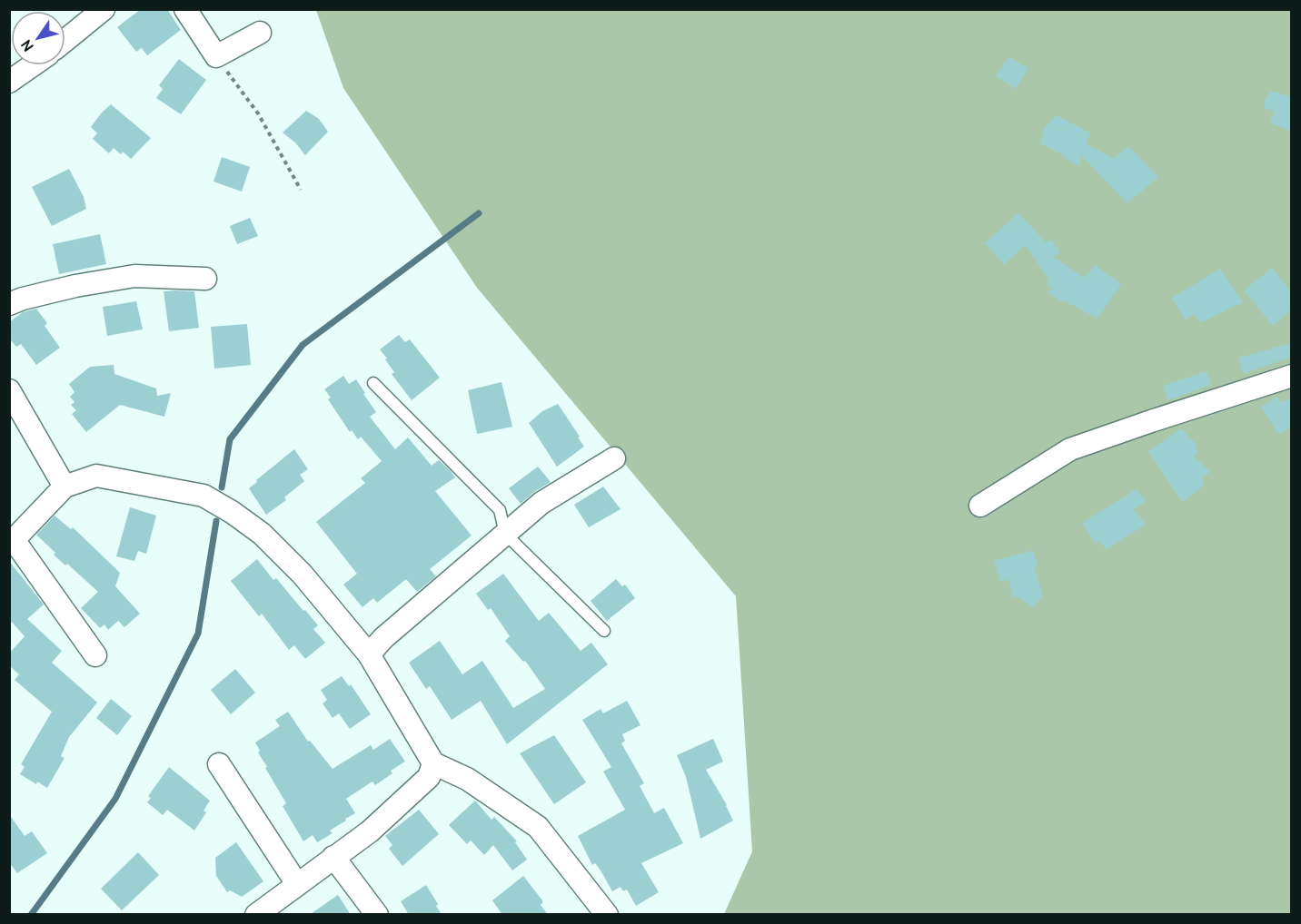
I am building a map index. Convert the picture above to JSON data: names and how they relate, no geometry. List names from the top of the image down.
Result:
{
  "north": "bottom left"
}
